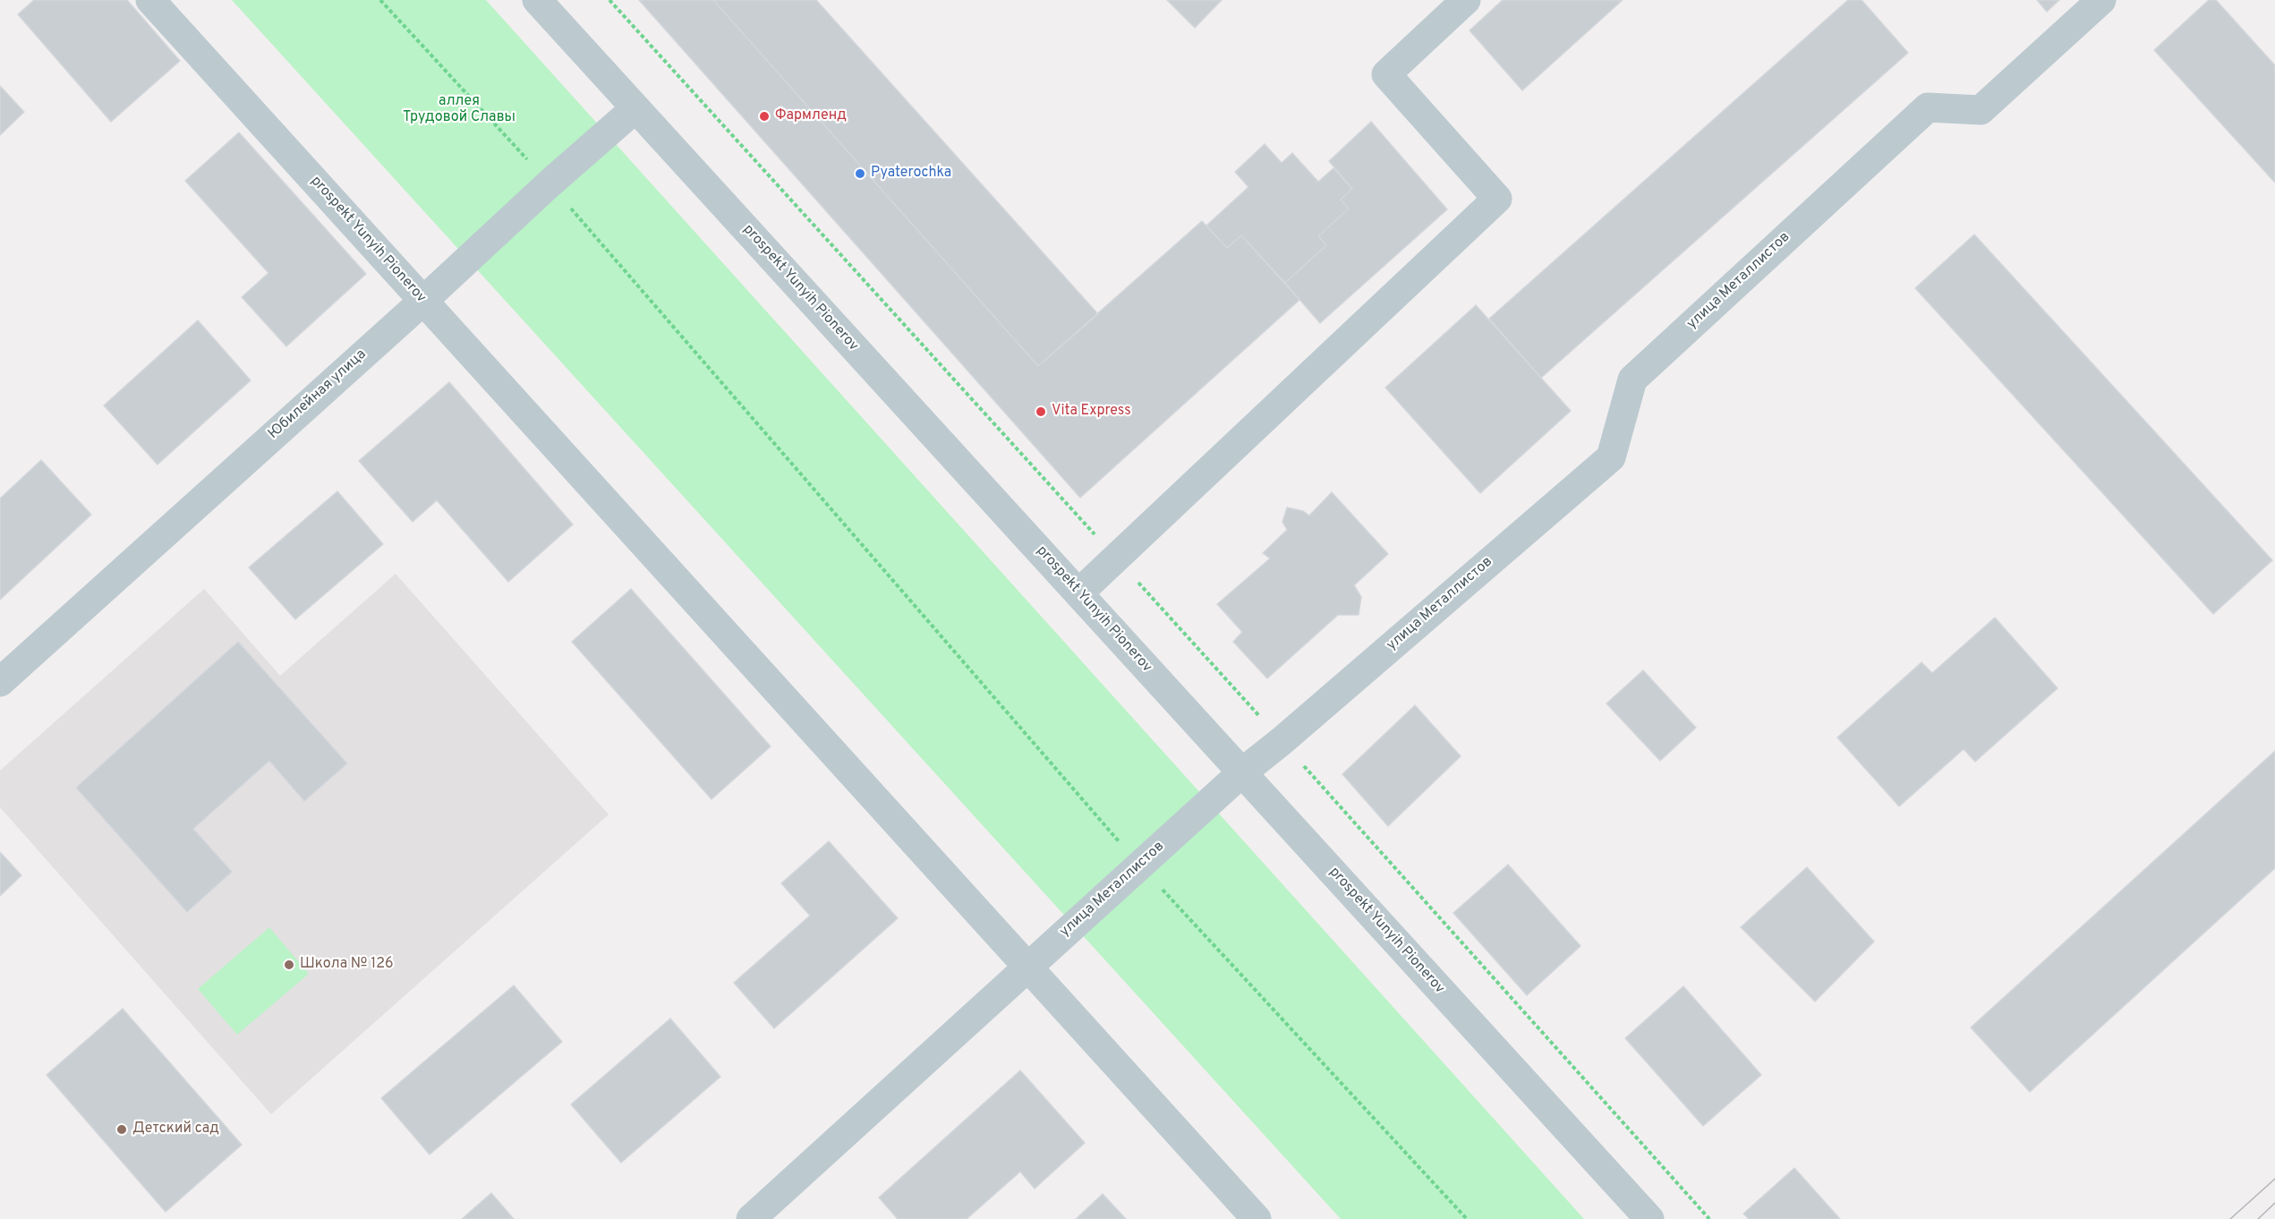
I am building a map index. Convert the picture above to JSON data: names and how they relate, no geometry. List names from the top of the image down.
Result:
{
  "streets": {
    "street": ["prospekt Yunyih Pionerov", "улица Металлистов", "Юбилейная улица"]
  },
  "crossings": [
    ["prospekt Yunyih Pionerov", "улица Металлистов"],
    ["prospekt Yunyih Pionerov", "Юбилейная улица"]
  ],
  "parks": ["аллея Трудовой Славы"],
  "places": [
    "Фармленд",
    "Pyaterochka",
    "Vita Express",
    "Школа № 126",
    "Детский сад"
  ]
}
